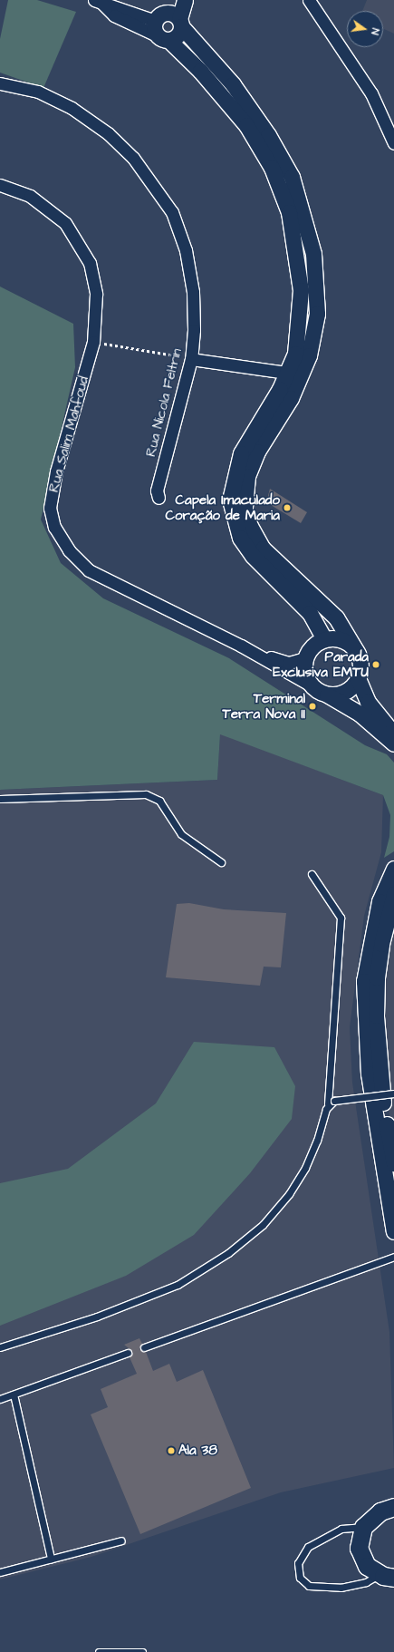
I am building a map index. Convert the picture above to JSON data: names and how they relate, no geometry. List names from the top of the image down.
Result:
{
  "streets": {
    "street": ["Rua Nicola Feltrin", "Rua Salim Mahfoud"]
  },
  "places": [
    "Capela Imaculado Coração de Maria",
    "Parada Exclusiva EMTU",
    "Terminal Terra Nova II",
    "Ala 38"
  ],
  "north": "right"
}
